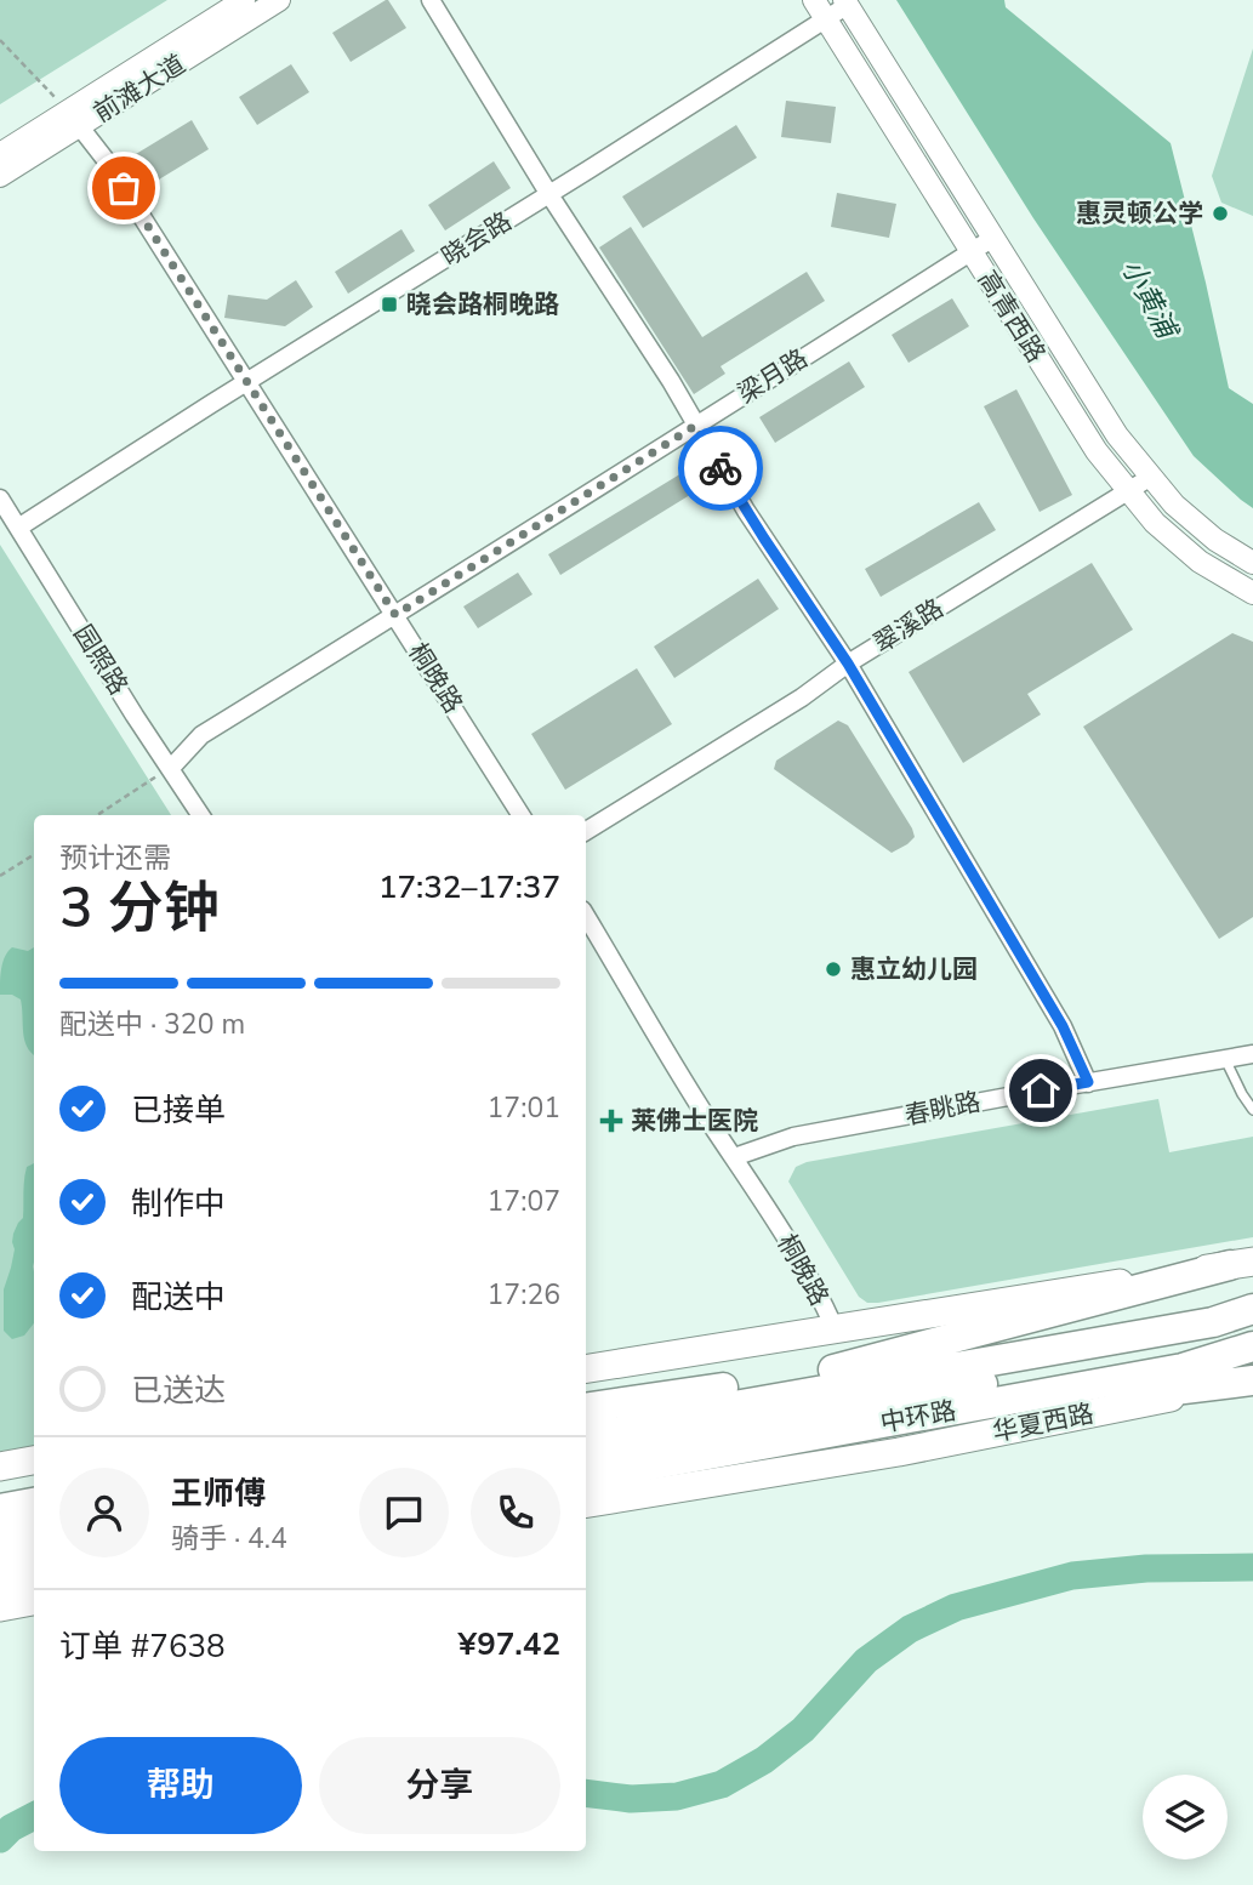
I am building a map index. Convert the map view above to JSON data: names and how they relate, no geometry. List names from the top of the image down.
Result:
{
  "streets": {
    "highway": ["中环路"],
    "main road": ["华夏西路"],
    "street": [
      "前滩大道",
      "晓会路",
      "高青西路",
      "梁月路",
      "翠溪路",
      "园照路",
      "桐晚路",
      "春眺路"
    ]
  },
  "crossings": [
    ["前滩大道", "桐晚路"],
    ["晓会路", "高青西路"],
    ["晓会路", "园照路"],
    ["晓会路", "桐晚路"],
    ["高青西路", "梁月路"],
    ["高青西路", "翠溪路"],
    ["梁月路", "园照路"],
    ["梁月路", "桐晚路"],
    ["桐晚路", "春眺路"]
  ],
  "water": ["小黄浦"],
  "places": {
    "other": ["惠灵顿公学", "惠立幼儿园"],
    "transit": ["晓会路桐晚路"],
    "health": ["莱佛士医院"]
  },
  "page": {
    "heading": ["3 分钟", "预计还需", "17:32–17:37"],
    "panel": [
      "王师傅",
      "骑手 · 4.4",
      "订单 #7638",
      "¥97.42"
    ],
    "bar": "配送中 · 320 m",
    "list": [
      ["已接单", "17:01"],
      ["制作中", "17:07"],
      ["配送中", "17:26"],
      "已送达"
    ],
    "buttons": ["帮助", "分享"]
  }
}
